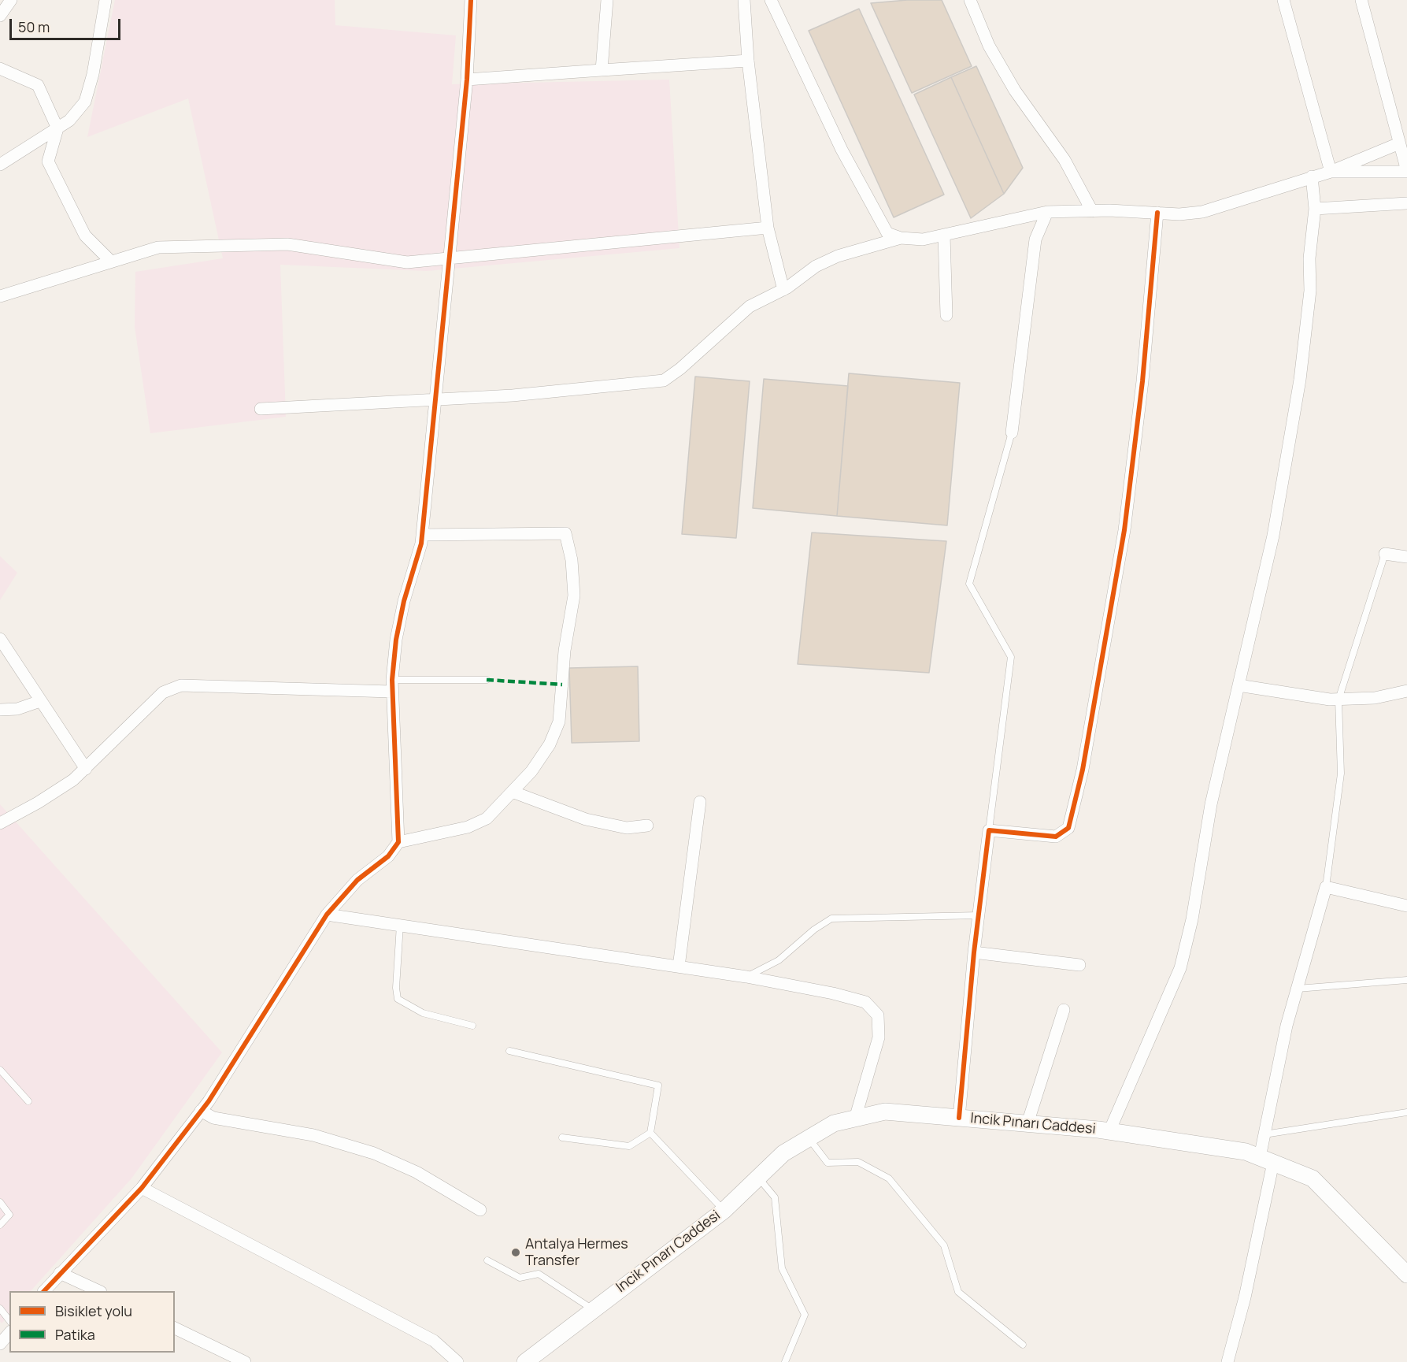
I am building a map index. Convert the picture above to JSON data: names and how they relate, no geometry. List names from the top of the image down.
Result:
{
  "streets": {
    "main road": ["Incik Pınarı Caddesi"]
  },
  "places": ["Antalya Hermes Transfer"],
  "legend": ["Bisiklet yolu", "Patika"],
  "scale_bar": "50 m"
}
